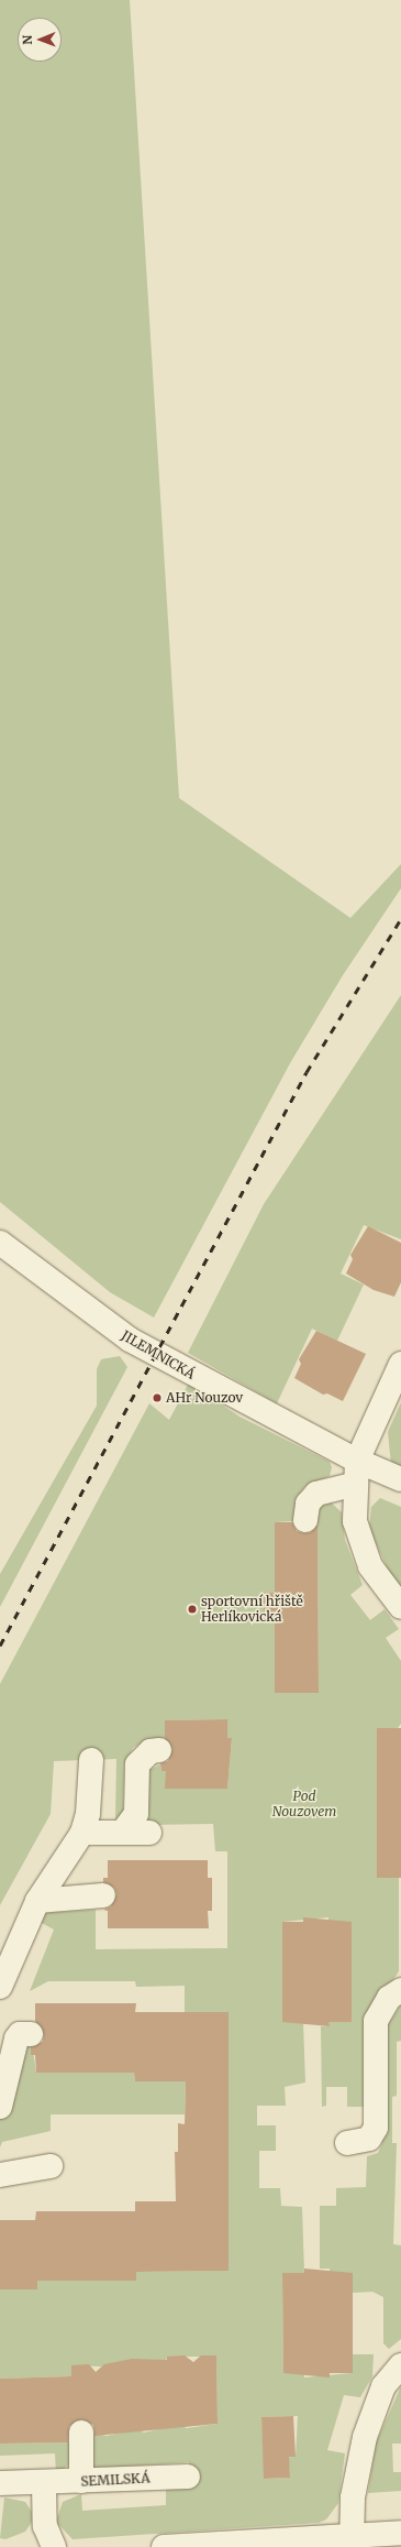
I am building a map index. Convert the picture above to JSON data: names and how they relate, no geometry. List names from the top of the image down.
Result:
{
  "streets": {
    "street": ["JILEMNICKÁ", "SEMILSKÁ"]
  },
  "parks": ["Pod Nouzovem"],
  "places": ["AHr Nouzov", "sportovní hřiště Herlíkovická"],
  "north": "left"
}
